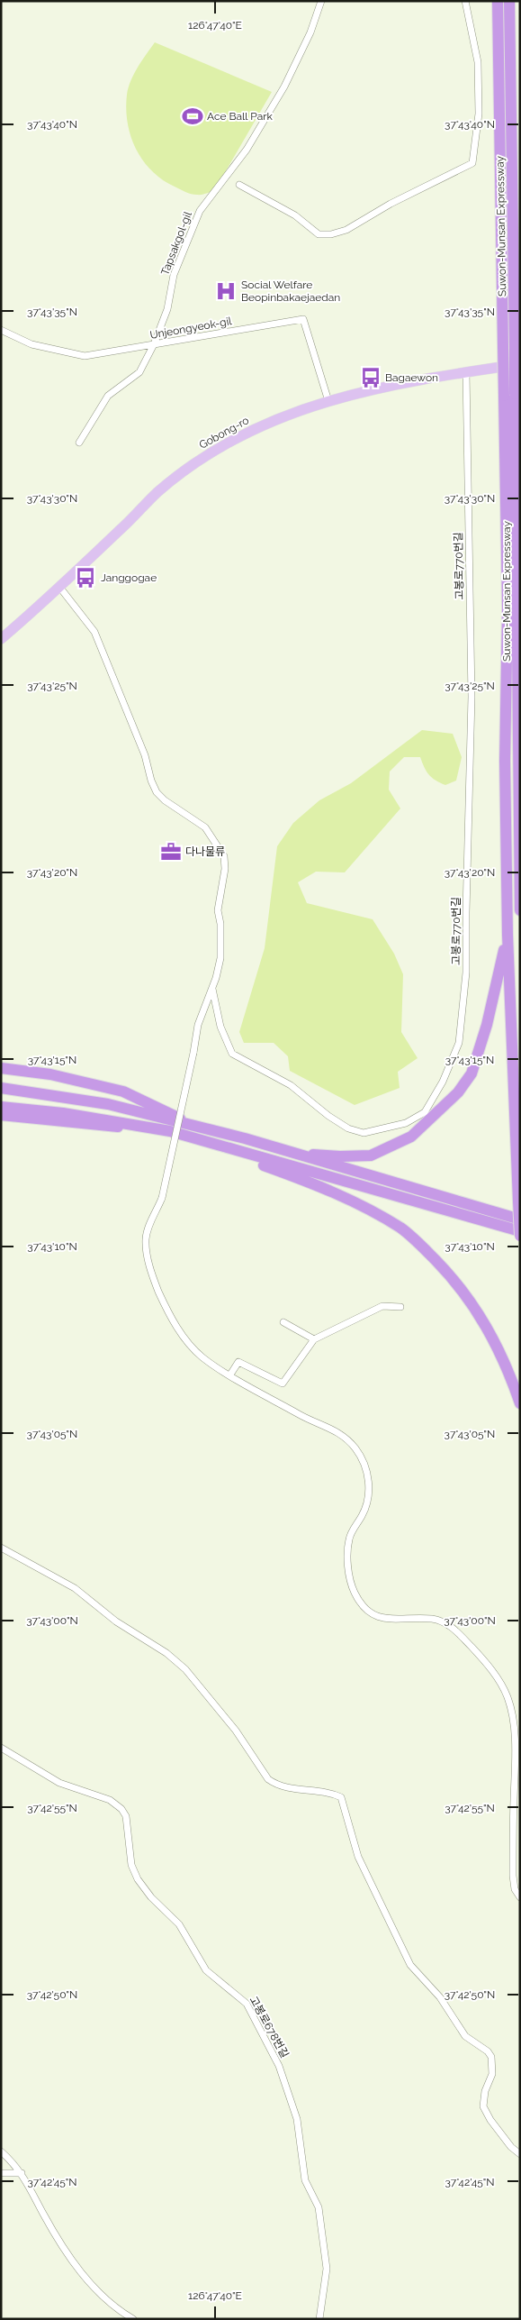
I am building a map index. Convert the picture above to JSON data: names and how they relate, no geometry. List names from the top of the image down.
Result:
{
  "streets": {
    "highway": ["Suwon-Munsan Expressway"],
    "main road": ["Gobong-ro"],
    "street": [
      "Tapsakgol-gil",
      "Unjeongyeok-gil",
      "고봉로770번길",
      "고봉로678번길"
    ]
  },
  "crossings": [
    ["Tapsakgol-gil", "Unjeongyeok-gil"],
    ["Unjeongyeok-gil", "Gobong-ro"],
    ["Gobong-ro", "고봉로770번길"]
  ],
  "places": {
    "sports": ["Ace Ball Park"],
    "hospital": ["Social Welfare Beopinbakaejaedan"],
    "bus stop": ["Bagaewon", "Janggogae"],
    "office": ["다나물류"]
  },
  "coordinates": [
    "126°47'40\"E",
    "37°43'40\"N",
    "37°43'35\"N",
    "37°43'30\"N",
    "37°43'25\"N",
    "37°43'20\"N",
    "37°43'15\"N",
    "37°43'10\"N",
    "37°43'05\"N",
    "37°43'00\"N",
    "37°42'55\"N",
    "37°42'50\"N",
    "37°42'45\"N"
  ]
}
